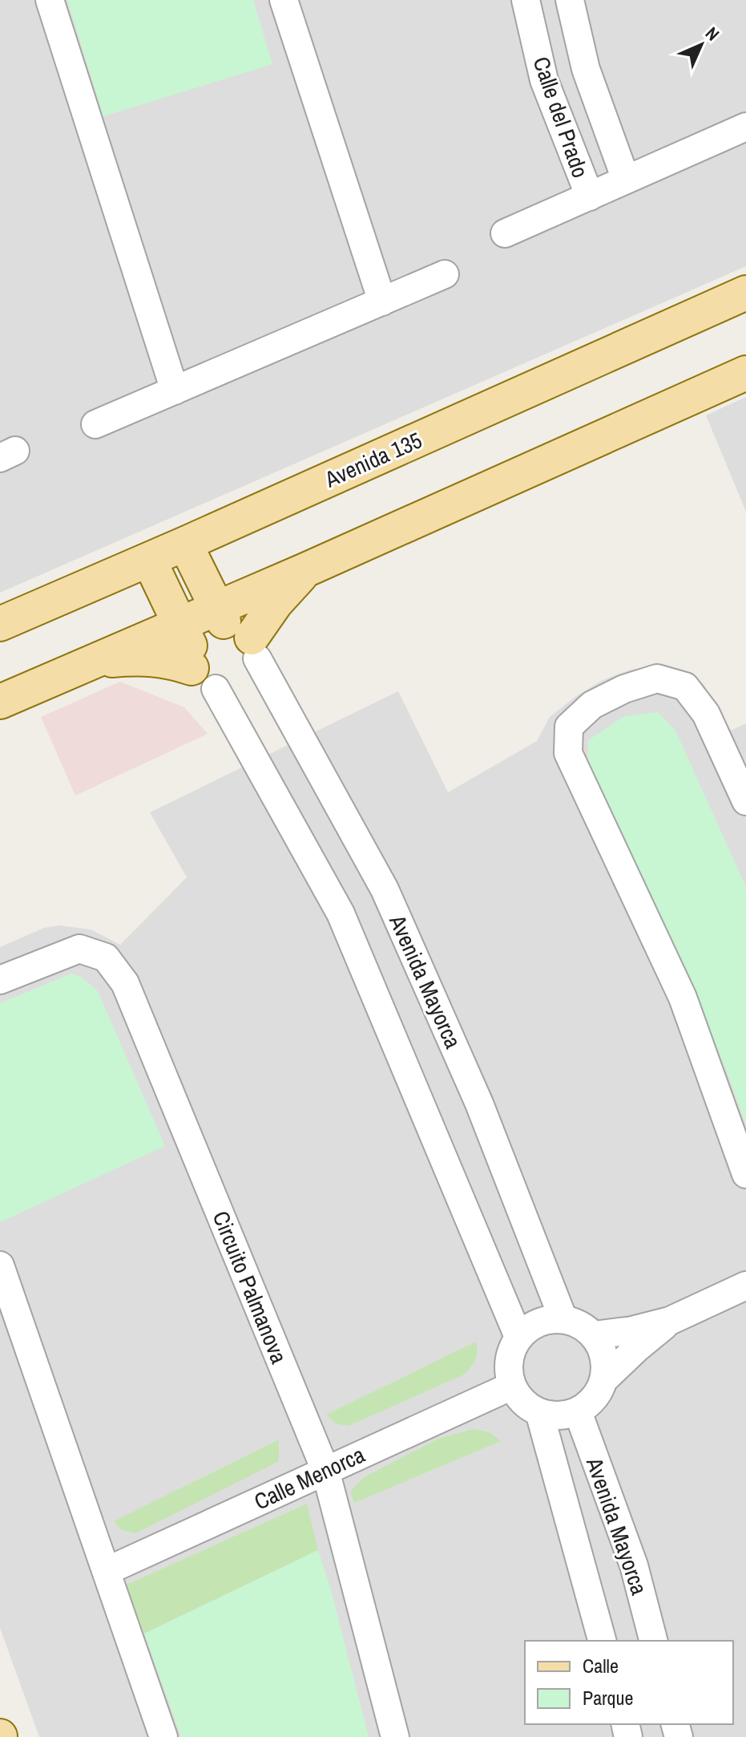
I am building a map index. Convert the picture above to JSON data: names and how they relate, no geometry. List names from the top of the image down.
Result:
{
  "streets": {
    "main road": ["Avenida 135"],
    "street": [
      "Calle del Prado",
      "Avenida Mayorca",
      "Circuito Palmanova",
      "Calle Menorca"
    ]
  },
  "crossings": [
    ["Avenida Mayorca", "Calle Menorca"],
    ["Circuito Palmanova", "Calle Menorca"]
  ],
  "legend": ["Calle", "Parque"],
  "north": "top right"
}
